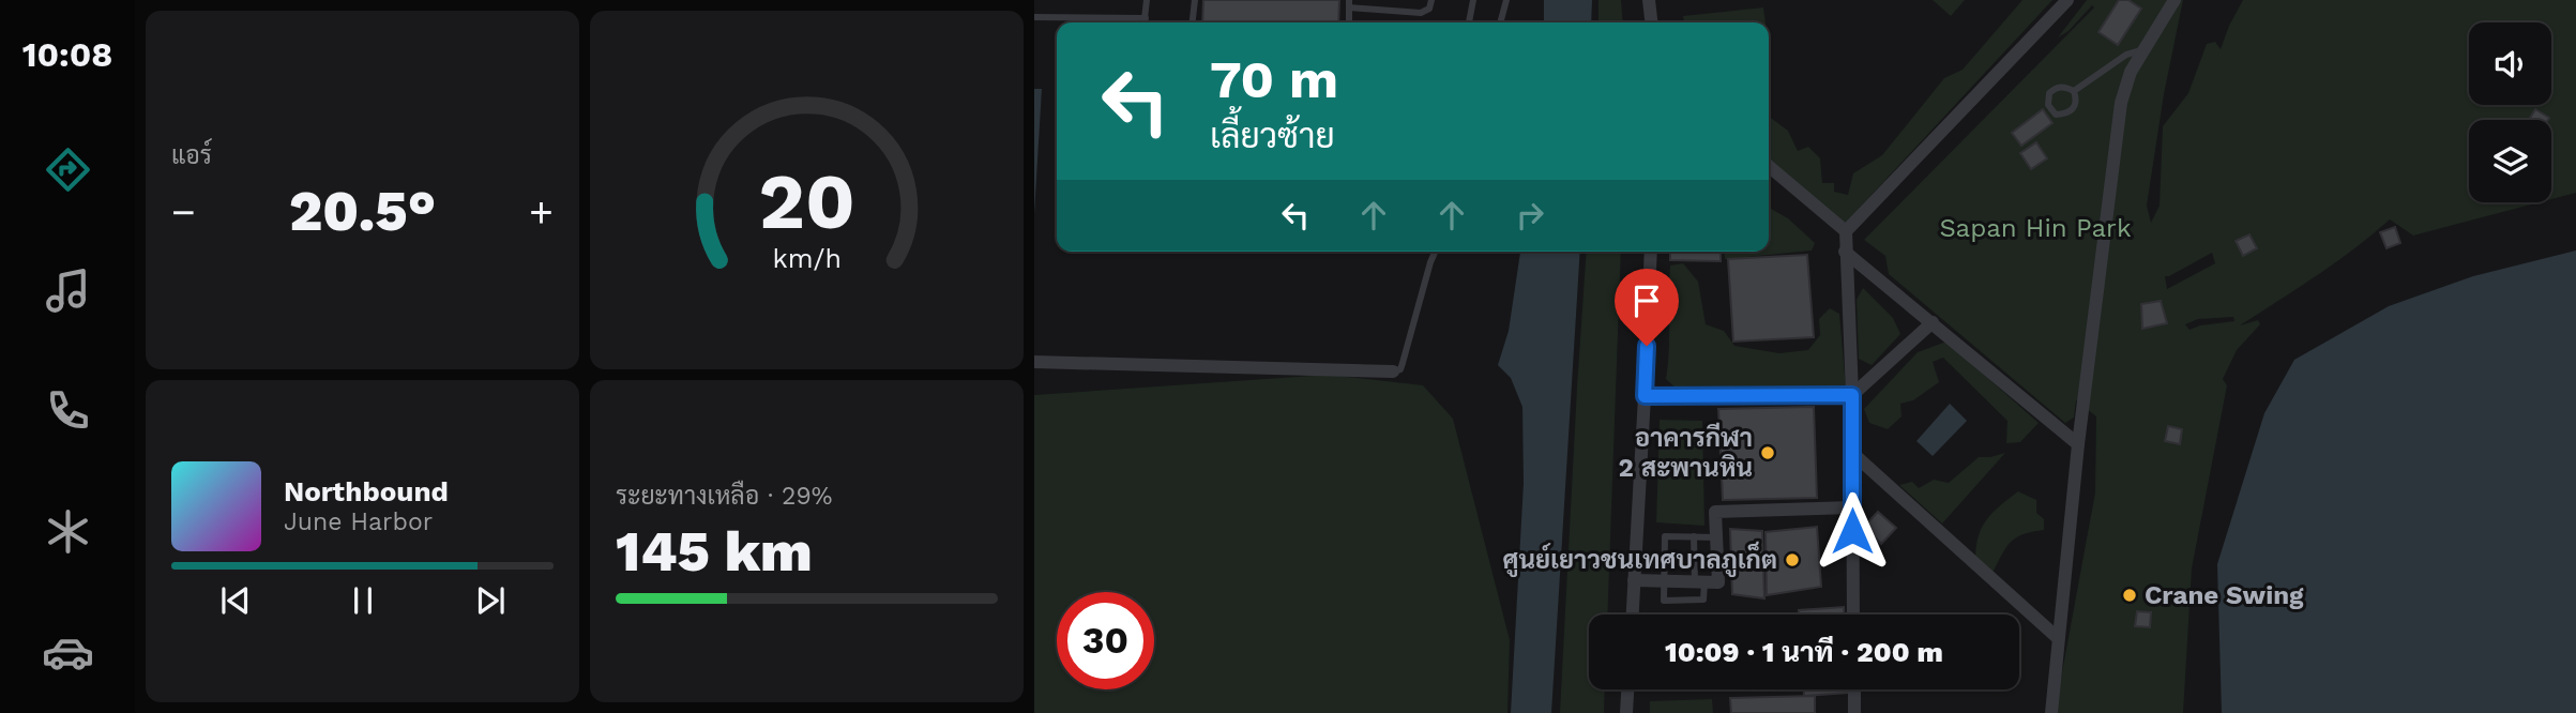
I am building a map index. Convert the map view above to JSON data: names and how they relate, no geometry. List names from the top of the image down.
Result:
{
  "parks": ["Sapan Hin Park"],
  "places": ["อาคารกีฬา 2 สะพานหิน", "ศูนย์เยาวชนเทศบาลภูเก็ต", "Crane Swing"],
  "page": {
    "tabs": "10:08",
    "tile": [
      "แอร์",
      ["ระยะทางเหลือ · 29%", "145 km"]
    ],
    "turn": ["70 m", "เลี้ยวซ้าย"],
    "heat": ["−", "20.5°", "+"],
    "song": ["Northbound", "June Harbor"],
    "limit": "30",
    "trip": "10:09 · 1 นาที · 200 m",
    "gauge": ["20", "km/h"]
  }
}
